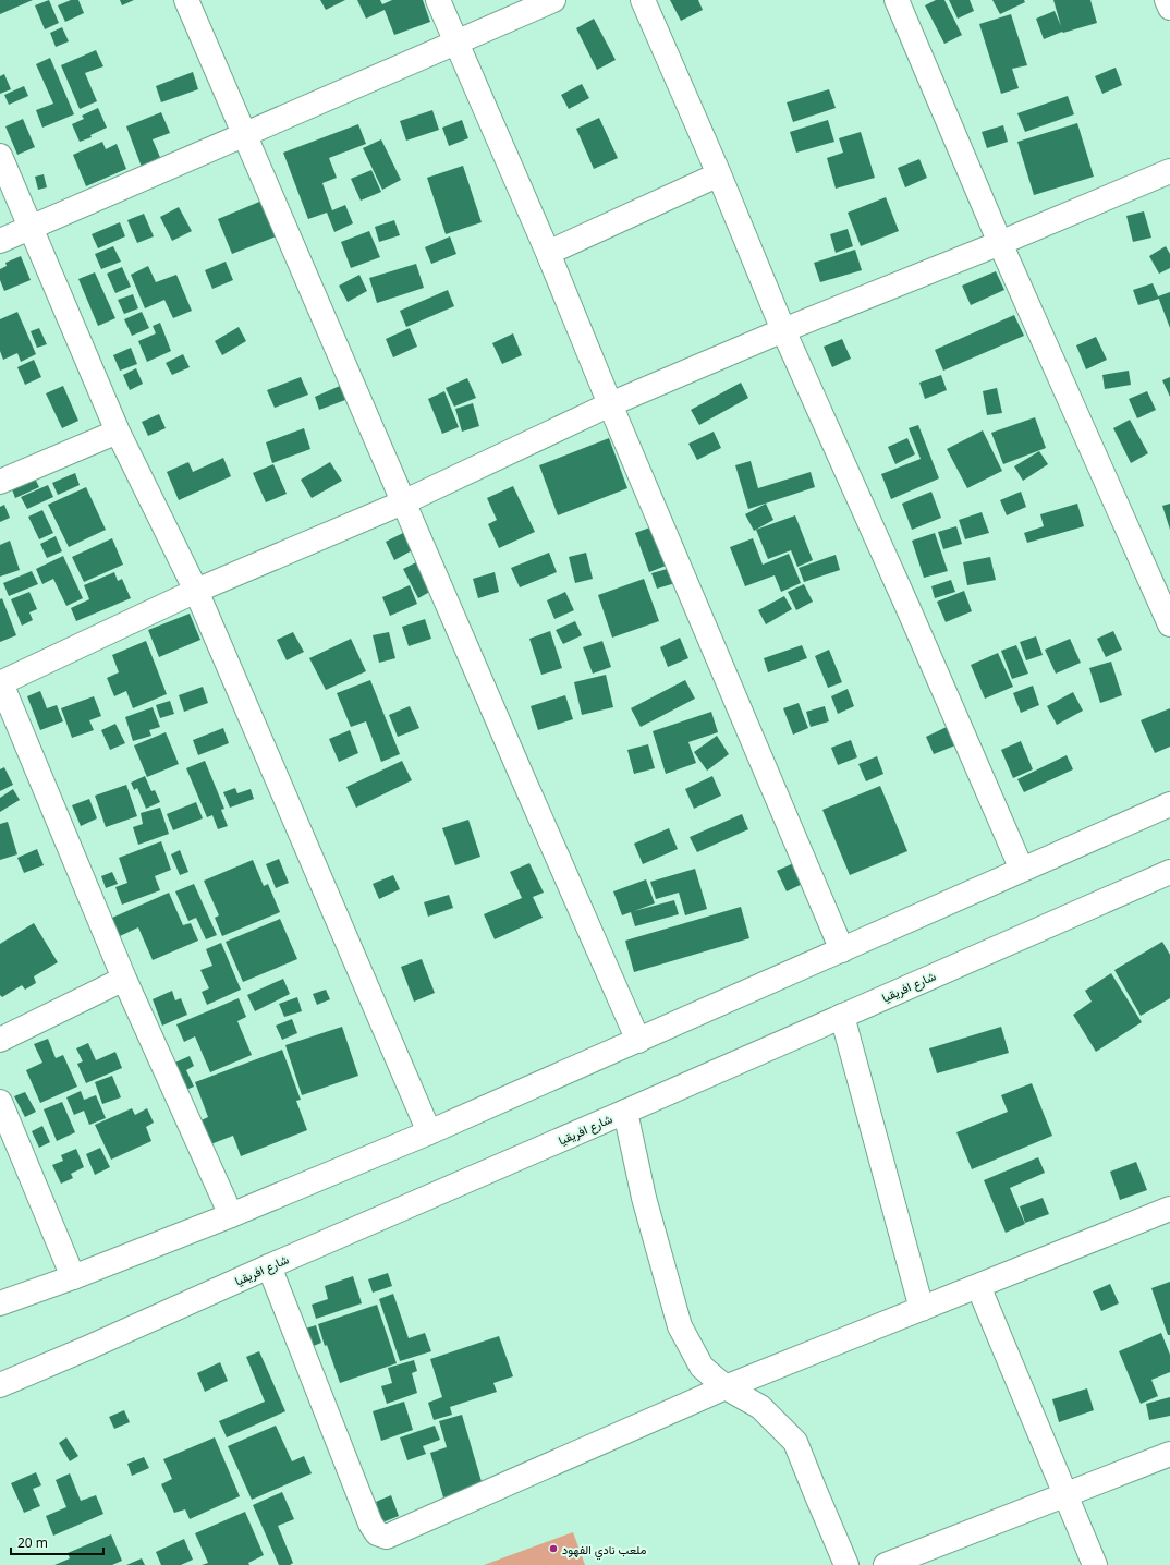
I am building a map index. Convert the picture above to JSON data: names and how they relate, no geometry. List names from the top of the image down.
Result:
{
  "streets": {
    "street": ["شارع افريقيا"]
  },
  "places": ["ملعب نادي الفهود"],
  "scale_bar": "20 m"
}
